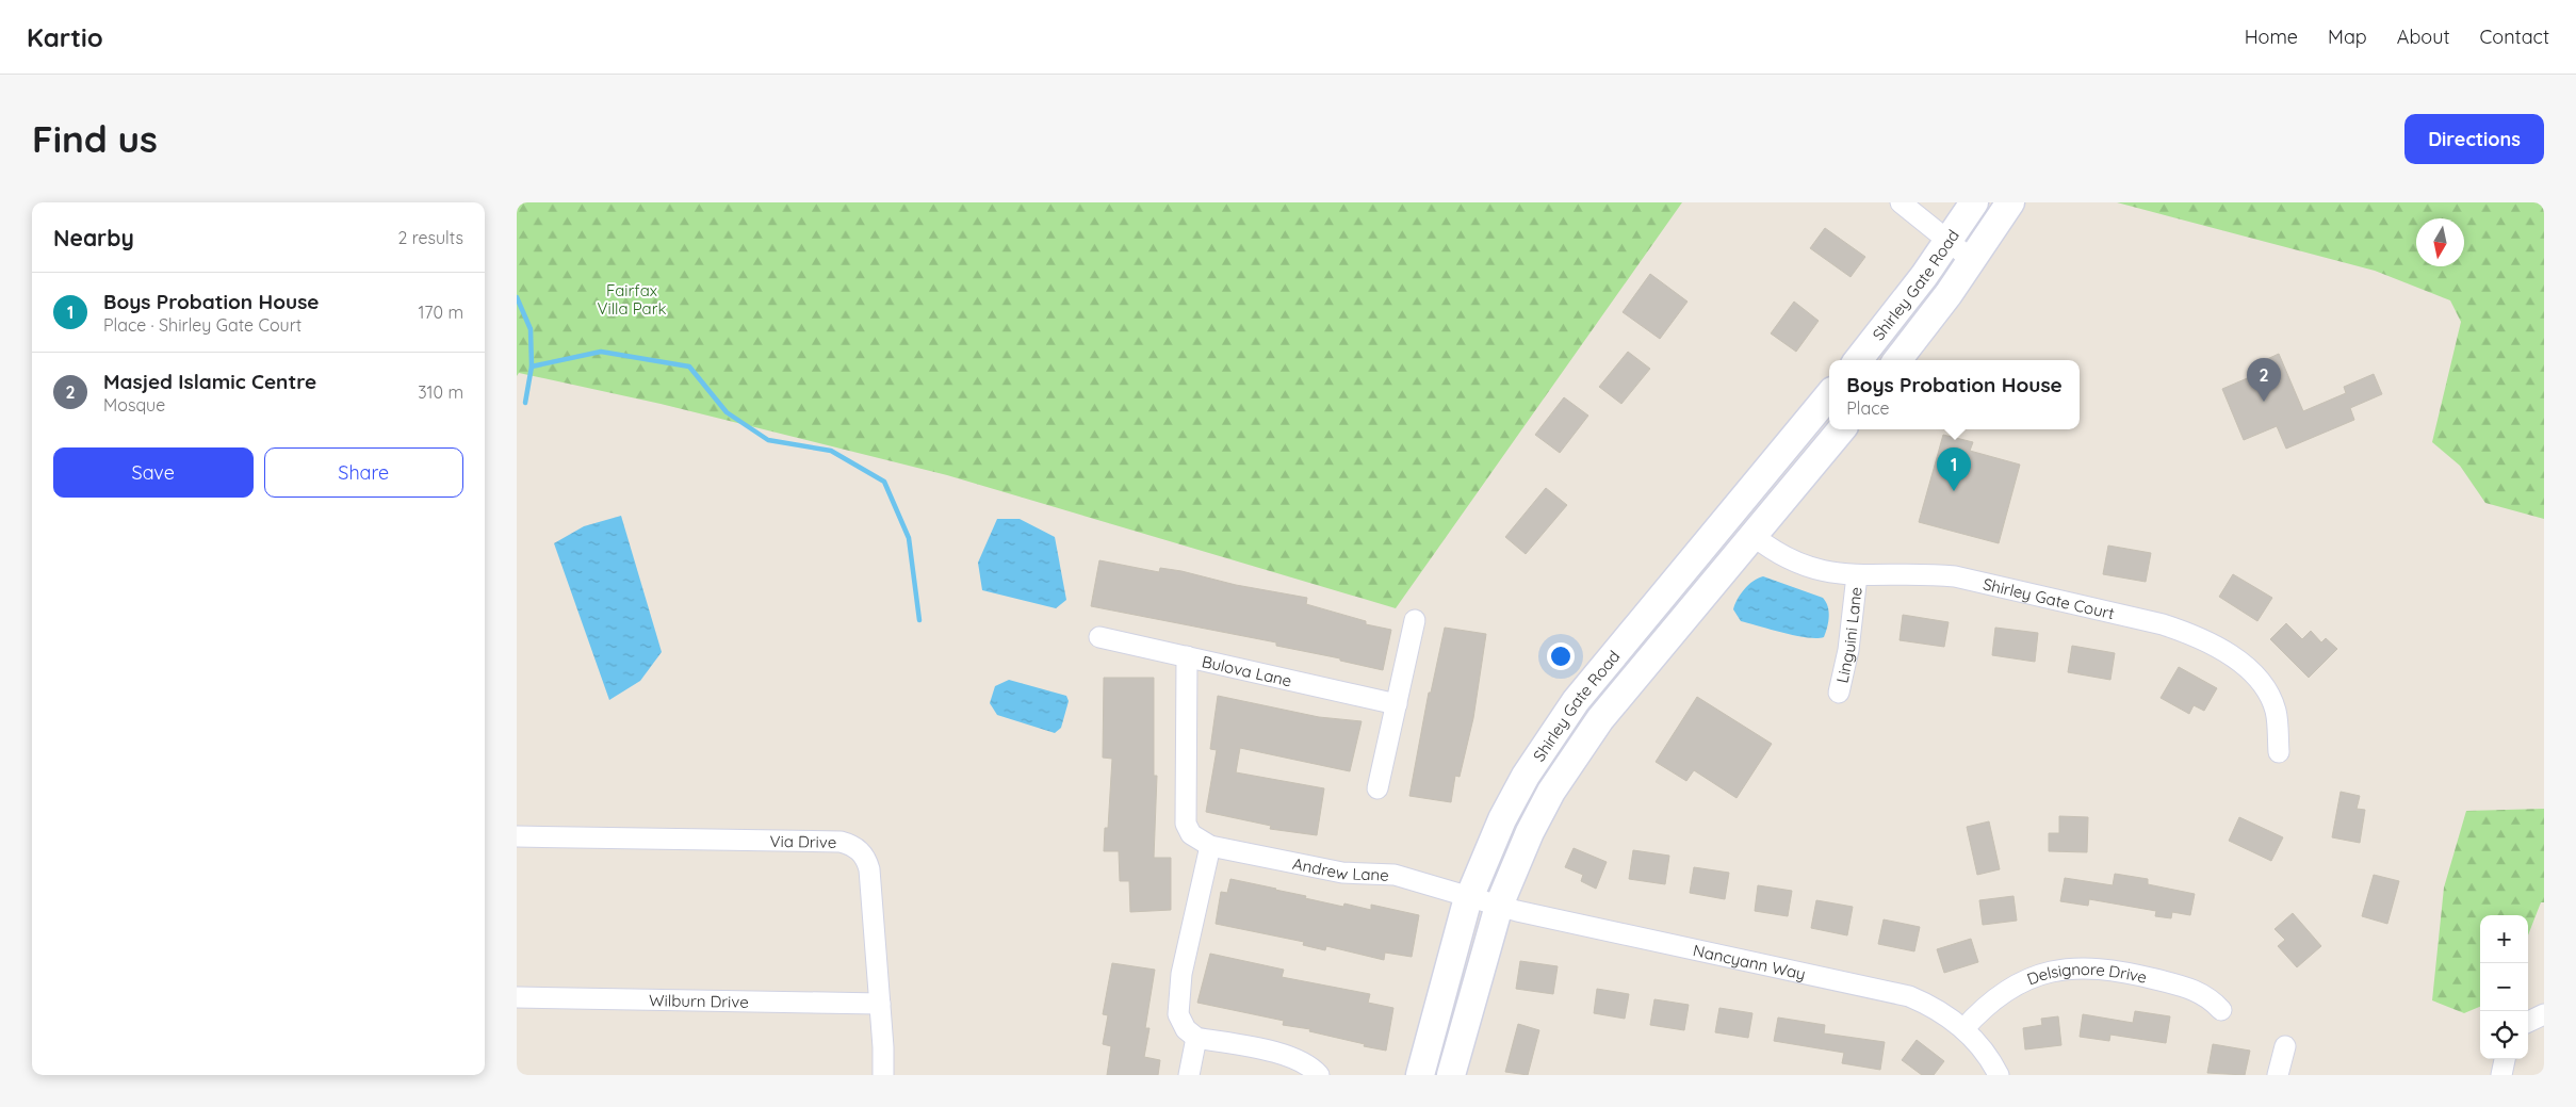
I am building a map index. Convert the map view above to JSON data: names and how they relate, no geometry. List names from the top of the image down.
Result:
{
  "streets": {
    "main road": ["Shirley Gate Road"],
    "street": [
      "Shirley Gate Court",
      "Linguini Lane",
      "Bulova Lane",
      "Via Drive",
      "Andrew Lane",
      "Nancyann Way",
      "Delsignore Drive",
      "Wilburn Drive"
    ]
  },
  "crossings": [
    ["Shirley Gate Road", "Shirley Gate Court"],
    ["Shirley Gate Road", "Andrew Lane"],
    ["Shirley Gate Road", "Nancyann Way"],
    ["Shirley Gate Court", "Linguini Lane"],
    ["Bulova Lane", "Andrew Lane"],
    ["Via Drive", "Wilburn Drive"],
    ["Andrew Lane", "Nancyann Way"],
    ["Nancyann Way", "Delsignore Drive"]
  ],
  "parks": ["Fairfax Villa Park"],
  "north": "bottom",
  "page": {
    "header": "Kartio",
    "nav": [
      "Home",
      "Map",
      "About",
      "Contact"
    ],
    "buttons": [
      "Directions",
      ["Save", "Share"]
    ],
    "title": "Find us",
    "heading": ["Nearby", "2 results"],
    "list": [
      {
        "mark": "1",
        "name": "Boys Probation House",
        "note": "Place · Shirley Gate Court",
        "value": "170 m"
      },
      {
        "mark": "2",
        "name": "Masjed Islamic Centre",
        "note": "Mosque",
        "value": "310 m"
      }
    ],
    "pins": ["2", "1"],
    "popup": ["Boys Probation House", "Place"],
    "map_buttons": ["+", "−"]
  }
}
